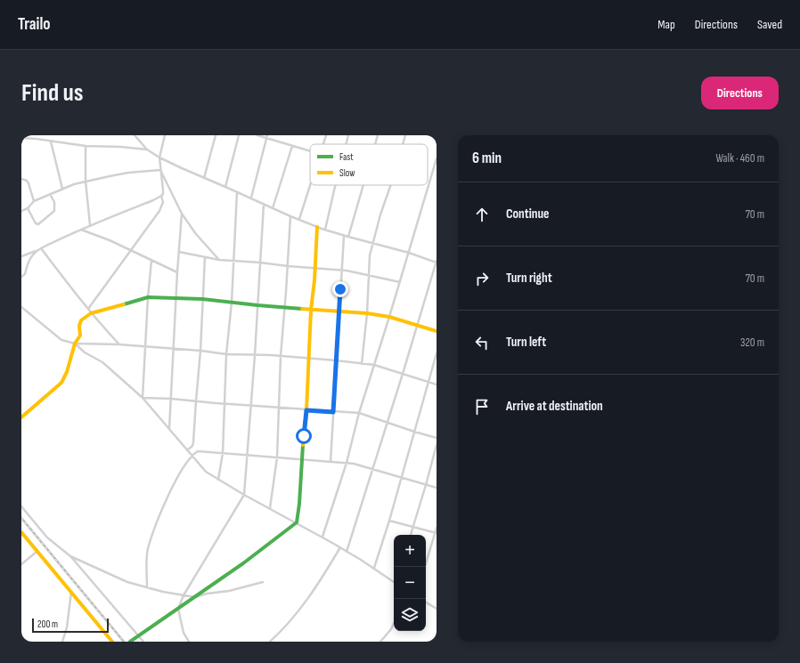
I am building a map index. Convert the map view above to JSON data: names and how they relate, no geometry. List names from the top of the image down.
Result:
{
  "legend": ["Fast", "Slow"],
  "scale_bar": "200 m",
  "page": {
    "header": "Trailo",
    "nav": ["Map", "Directions", "Saved"],
    "buttons": "Directions",
    "title": "Find us",
    "heading": ["6 min", "Walk · 460 m"],
    "list": [
      ["Continue", "70 m"],
      ["Turn right", "70 m"],
      ["Turn left", "320 m"],
      "Arrive at destination"
    ],
    "map_buttons": ["+", "−"],
    "scale": "200 m"
  }
}
